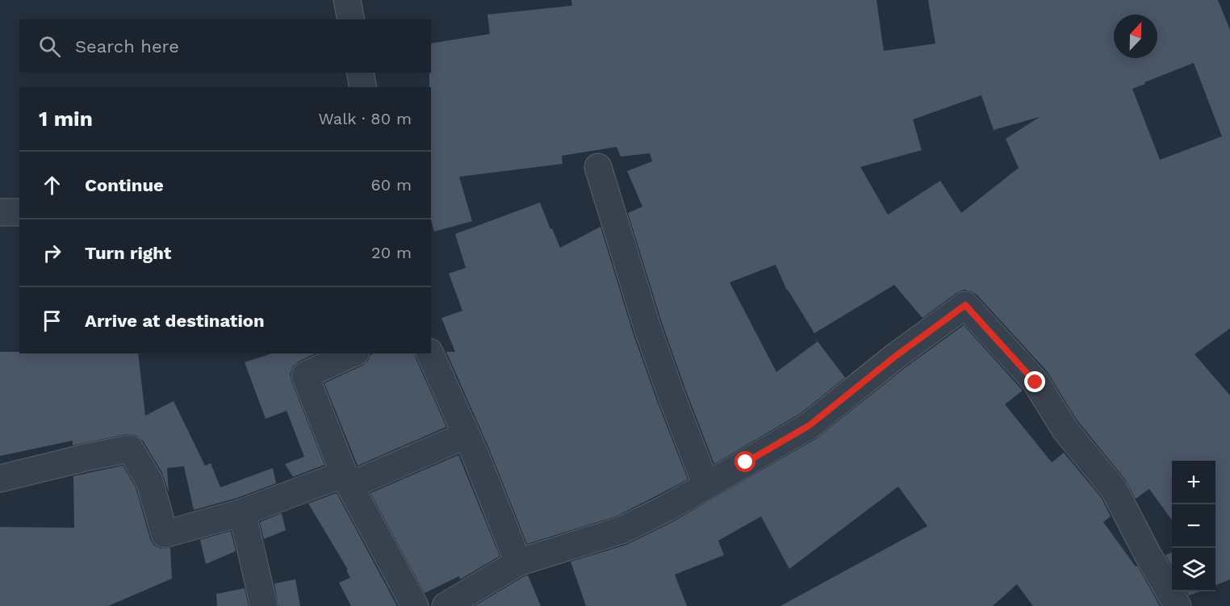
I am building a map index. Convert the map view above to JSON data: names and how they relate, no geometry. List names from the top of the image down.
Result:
{
  "north": "top",
  "page": {
    "search": "Search here",
    "heading": ["1 min", "Walk · 80 m"],
    "list": [
      ["Continue", "60 m"],
      ["Turn right", "20 m"],
      "Arrive at destination"
    ],
    "map_buttons": ["+", "−"]
  }
}
